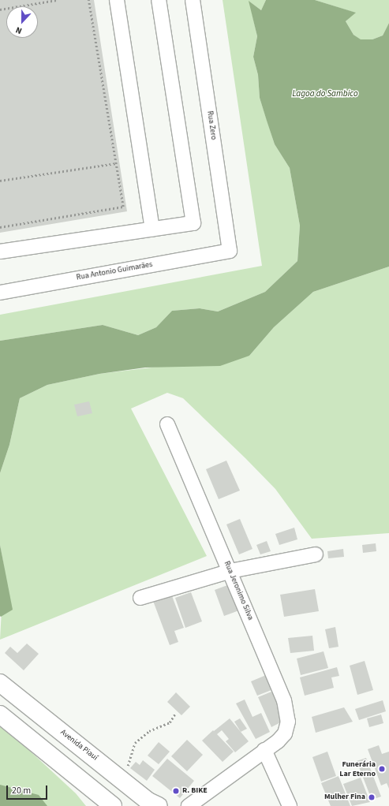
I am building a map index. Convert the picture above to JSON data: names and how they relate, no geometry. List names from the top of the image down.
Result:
{
  "streets": {
    "main road": ["Avenida Piauí"],
    "street": ["Rua Zero", "Rua Antonio Guimarães", "Rua Jeronimo Silva"]
  },
  "crossings": [
    ["Rua Zero", "Rua Antonio Guimarães"]
  ],
  "water": ["Lagoa do Sambico"],
  "places": ["Funerária Lar Eterno", "R. BIKE", "Mulher Fina"],
  "scale_bar": "20 m",
  "north": "bottom"
}
